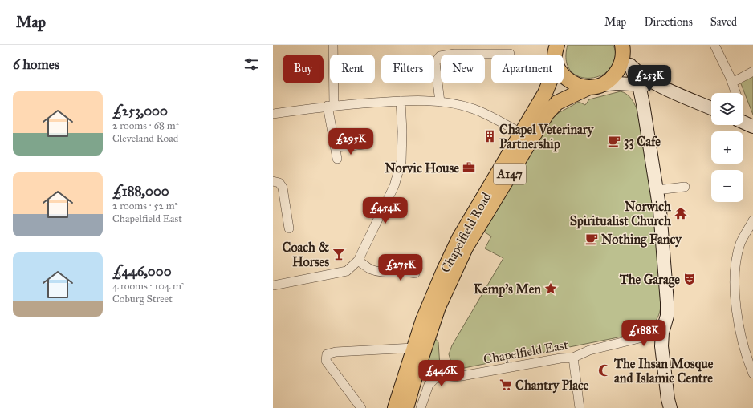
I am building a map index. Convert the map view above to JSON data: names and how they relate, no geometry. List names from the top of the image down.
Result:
{
  "streets": {
    "main road": ["A147", "Chapelfield Road"],
    "street": ["Chapelfield East"]
  },
  "crossings": [
    ["A147", "Chapelfield Road"]
  ],
  "places": {
    "building": ["Chapel Veterinary Partnership"],
    "cafe": ["33 Cafe", "Nothing Fancy"],
    "office": ["Norvic House"],
    "temple": ["Norwich Spiritualist Church"],
    "bar": ["Coach & Horses"],
    "theatre": ["The Garage"],
    "place": ["Kemp's Men"],
    "mosque": ["The Ihsan Mosque and Islamic Centre"],
    "supermarket": ["Chantry Place"]
  },
  "page": {
    "header": "Map",
    "nav": ["Map", "Directions", "Saved"],
    "heading": "6 homes",
    "chip": [
      "Buy",
      "Rent",
      "Filters",
      "New",
      "Apartment"
    ],
    "price": [
      "£253K",
      "£295K",
      "£454K",
      "£275K",
      "£188K",
      "£446K"
    ],
    "list": [
      {
        "name": "£253,000",
        "note": "2 rooms · 68 m² · Cleveland Road"
      },
      {
        "name": "£188,000",
        "note": "2 rooms · 52 m² · Chapelfield East"
      },
      {
        "name": "£446,000",
        "note": "4 rooms · 104 m² · Coburg Street"
      }
    ],
    "map_buttons": ["+", "−"]
  }
}
